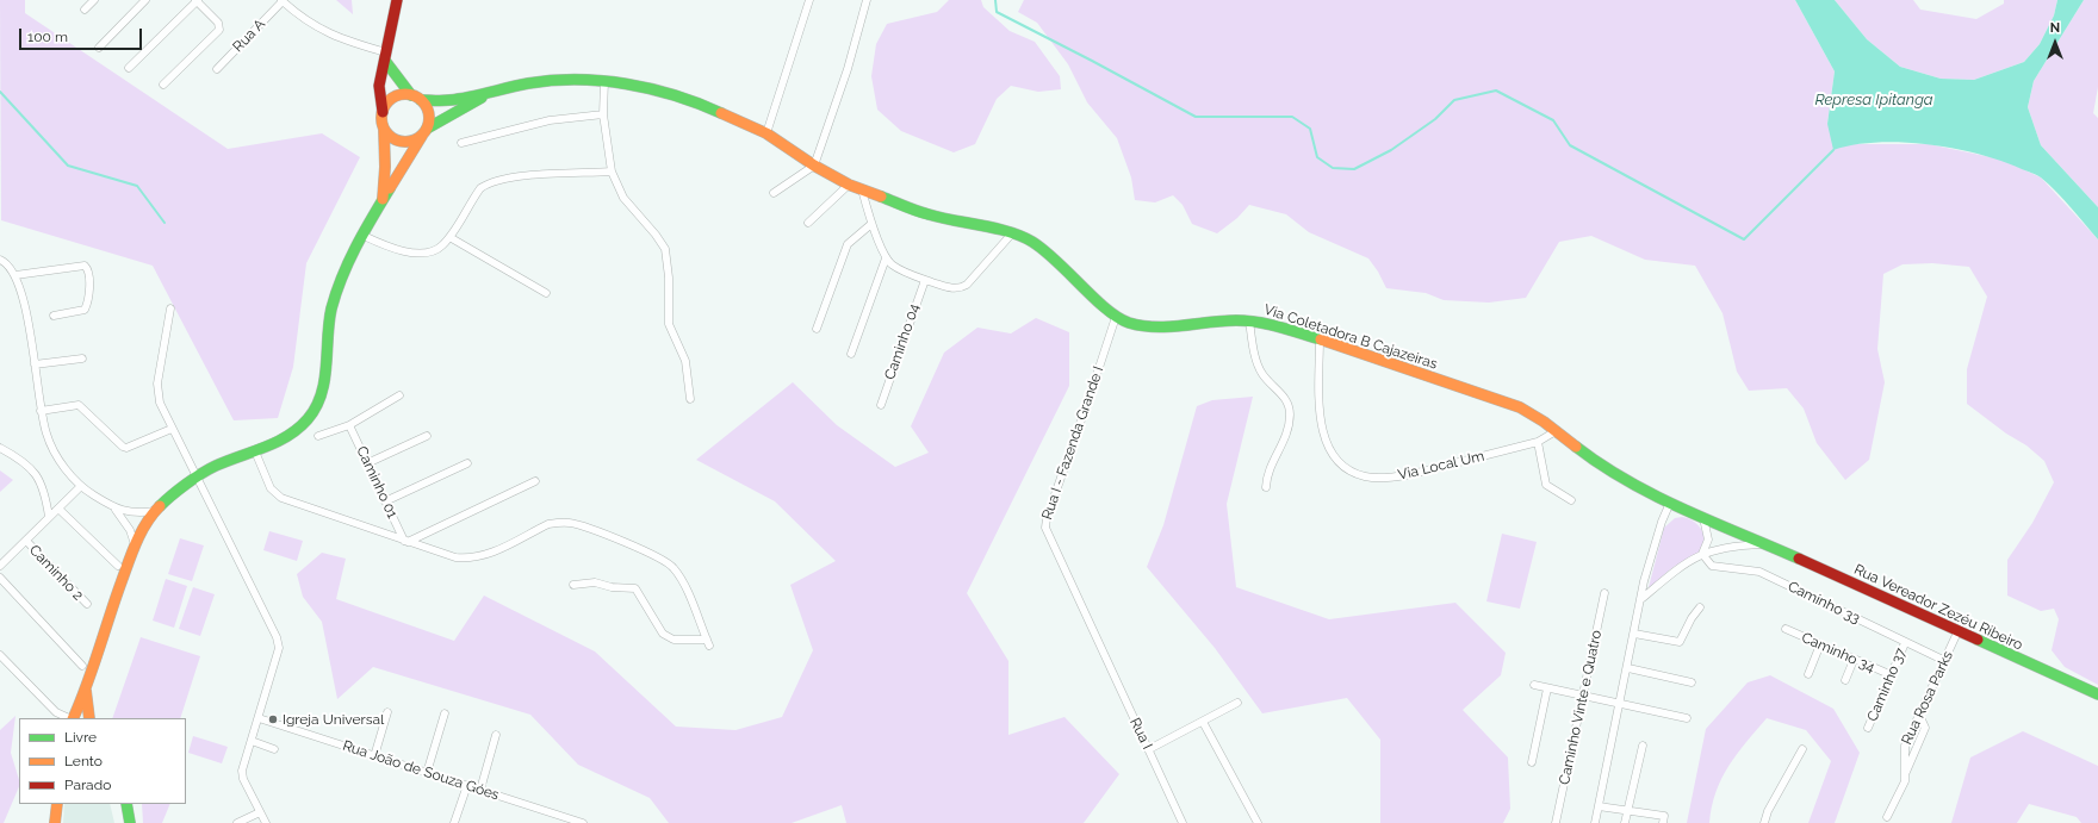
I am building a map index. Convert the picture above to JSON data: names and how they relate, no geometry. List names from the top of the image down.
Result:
{
  "streets": {
    "main road": ["Via Coletadora B Cajazeiras", "Rua Vereador Zezéu Ribeiro"],
    "street": [
      "Rua A",
      "Caminho 04",
      "Rua I - Fazenda Grande I",
      "Via Local Um",
      "Caminho 01",
      "Caminho 2",
      "Caminho 33",
      "Caminho 34",
      "Caminho 37",
      "Rua Rosa Parks",
      "Caminho Vinte e Quatro",
      "Rua I",
      "Rua João de Souza Góes"
    ]
  },
  "crossings": [
    ["Via Coletadora B Cajazeiras", "Rua I - Fazenda Grande I"],
    ["Via Coletadora B Cajazeiras", "Via Local Um"],
    ["Via Coletadora B Cajazeiras", "Rua Vereador Zezéu Ribeiro"],
    ["Rua I - Fazenda Grande I", "Rua I"],
    ["Caminho 33", "Rua Vereador Zezéu Ribeiro"],
    ["Caminho 33", "Caminho 37"],
    ["Caminho 33", "Rua Rosa Parks"],
    ["Rua Vereador Zezéu Ribeiro", "Rua Rosa Parks"],
    ["Caminho 34", "Caminho 37"]
  ],
  "water": ["Represa Ipitanga"],
  "places": ["Igreja Universal"],
  "legend": ["Livre", "Lento", "Parado"],
  "scale_bar": "100 m",
  "north": "top"
}
